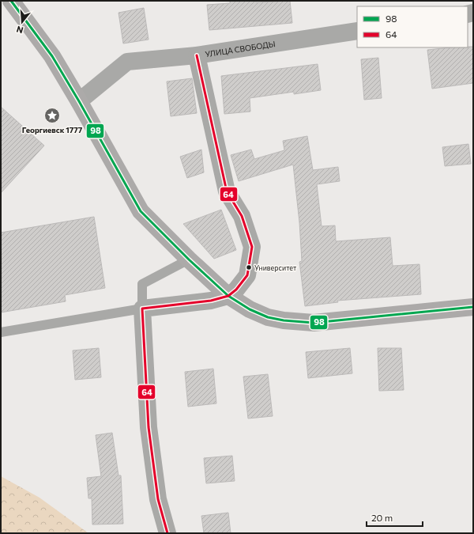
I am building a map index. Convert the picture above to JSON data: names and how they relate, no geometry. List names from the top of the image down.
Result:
{
  "streets": {
    "street": ["УЛИЦА СВОБОДЫ"]
  },
  "places": {
    "place": ["Георгиевск 1777"],
    "other": ["Университет"]
  },
  "lines": ["transit line 98", "transit line 64"],
  "legend": ["98", "64"],
  "scale_bar": "20 m",
  "north": "bottom"
}
